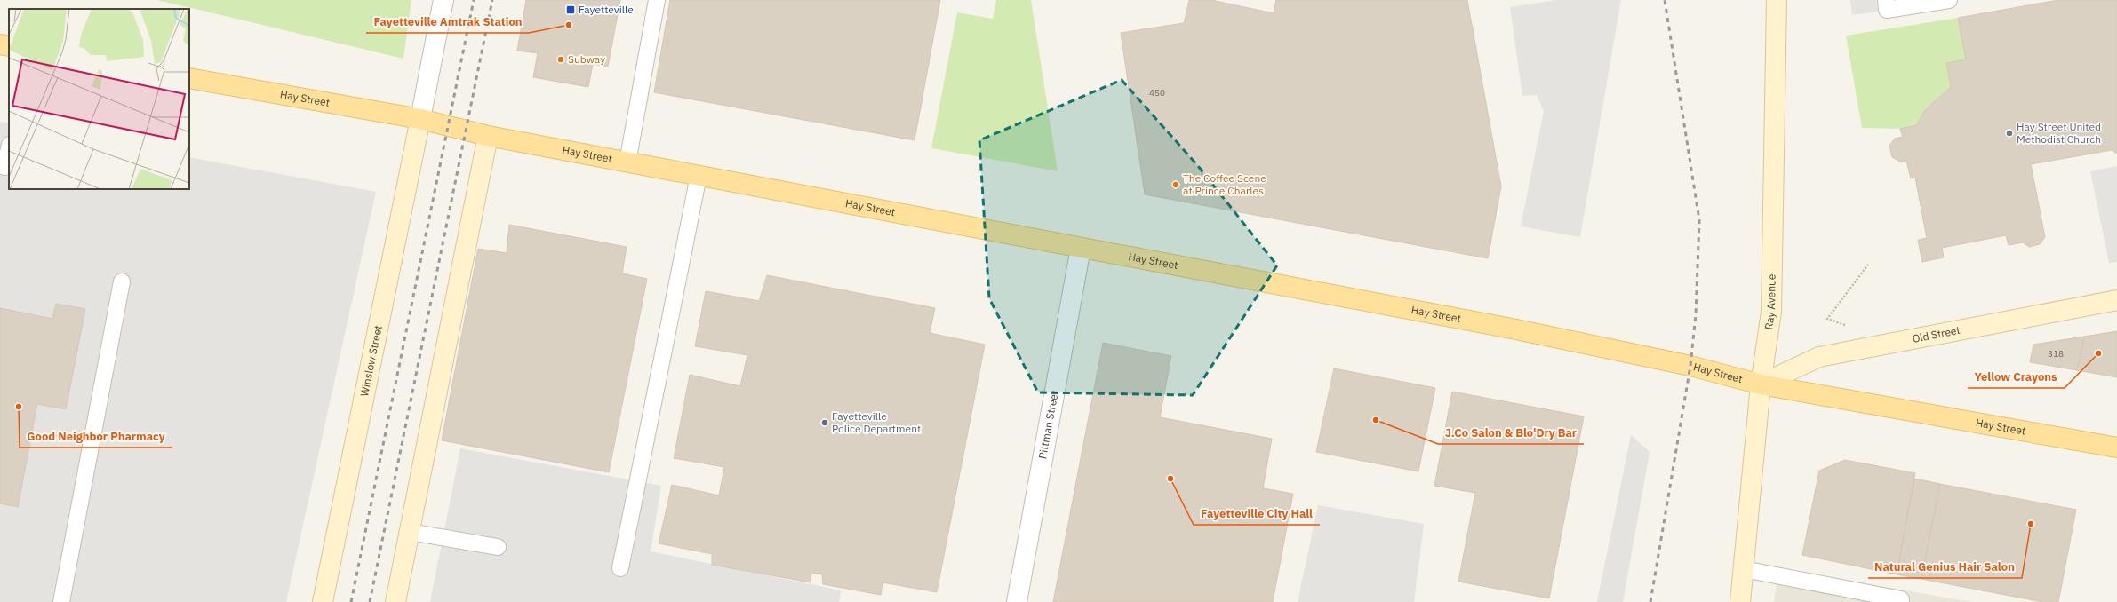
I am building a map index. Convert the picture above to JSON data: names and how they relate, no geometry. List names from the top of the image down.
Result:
{
  "streets": {
    "main road": ["Hay Street"],
    "street": [
      "Ray Avenue",
      "Old Street",
      "Winslow Street",
      "Pittman Street"
    ]
  },
  "crossings": [
    ["Hay Street", "Ray Avenue"],
    ["Hay Street", "Old Street"],
    ["Hay Street", "Winslow Street"],
    ["Hay Street", "Pittman Street"],
    ["Ray Avenue", "Old Street"]
  ],
  "places": {
    "transit": ["Fayetteville"],
    "other": [
      "Fayetteville Amtrak Station",
      "Subway",
      "Hay Street United Methodist Church",
      "The Coffee Scene at Prince Charles",
      "Yellow Crayons",
      "Good Neighbor Pharmacy",
      "J.Co Salon & Blo'Dry Bar",
      "Fayetteville Police Department",
      "Fayetteville City Hall",
      "Natural Genius Hair Salon"
    ]
  },
  "house_numbers": ["450", "318"]
}
